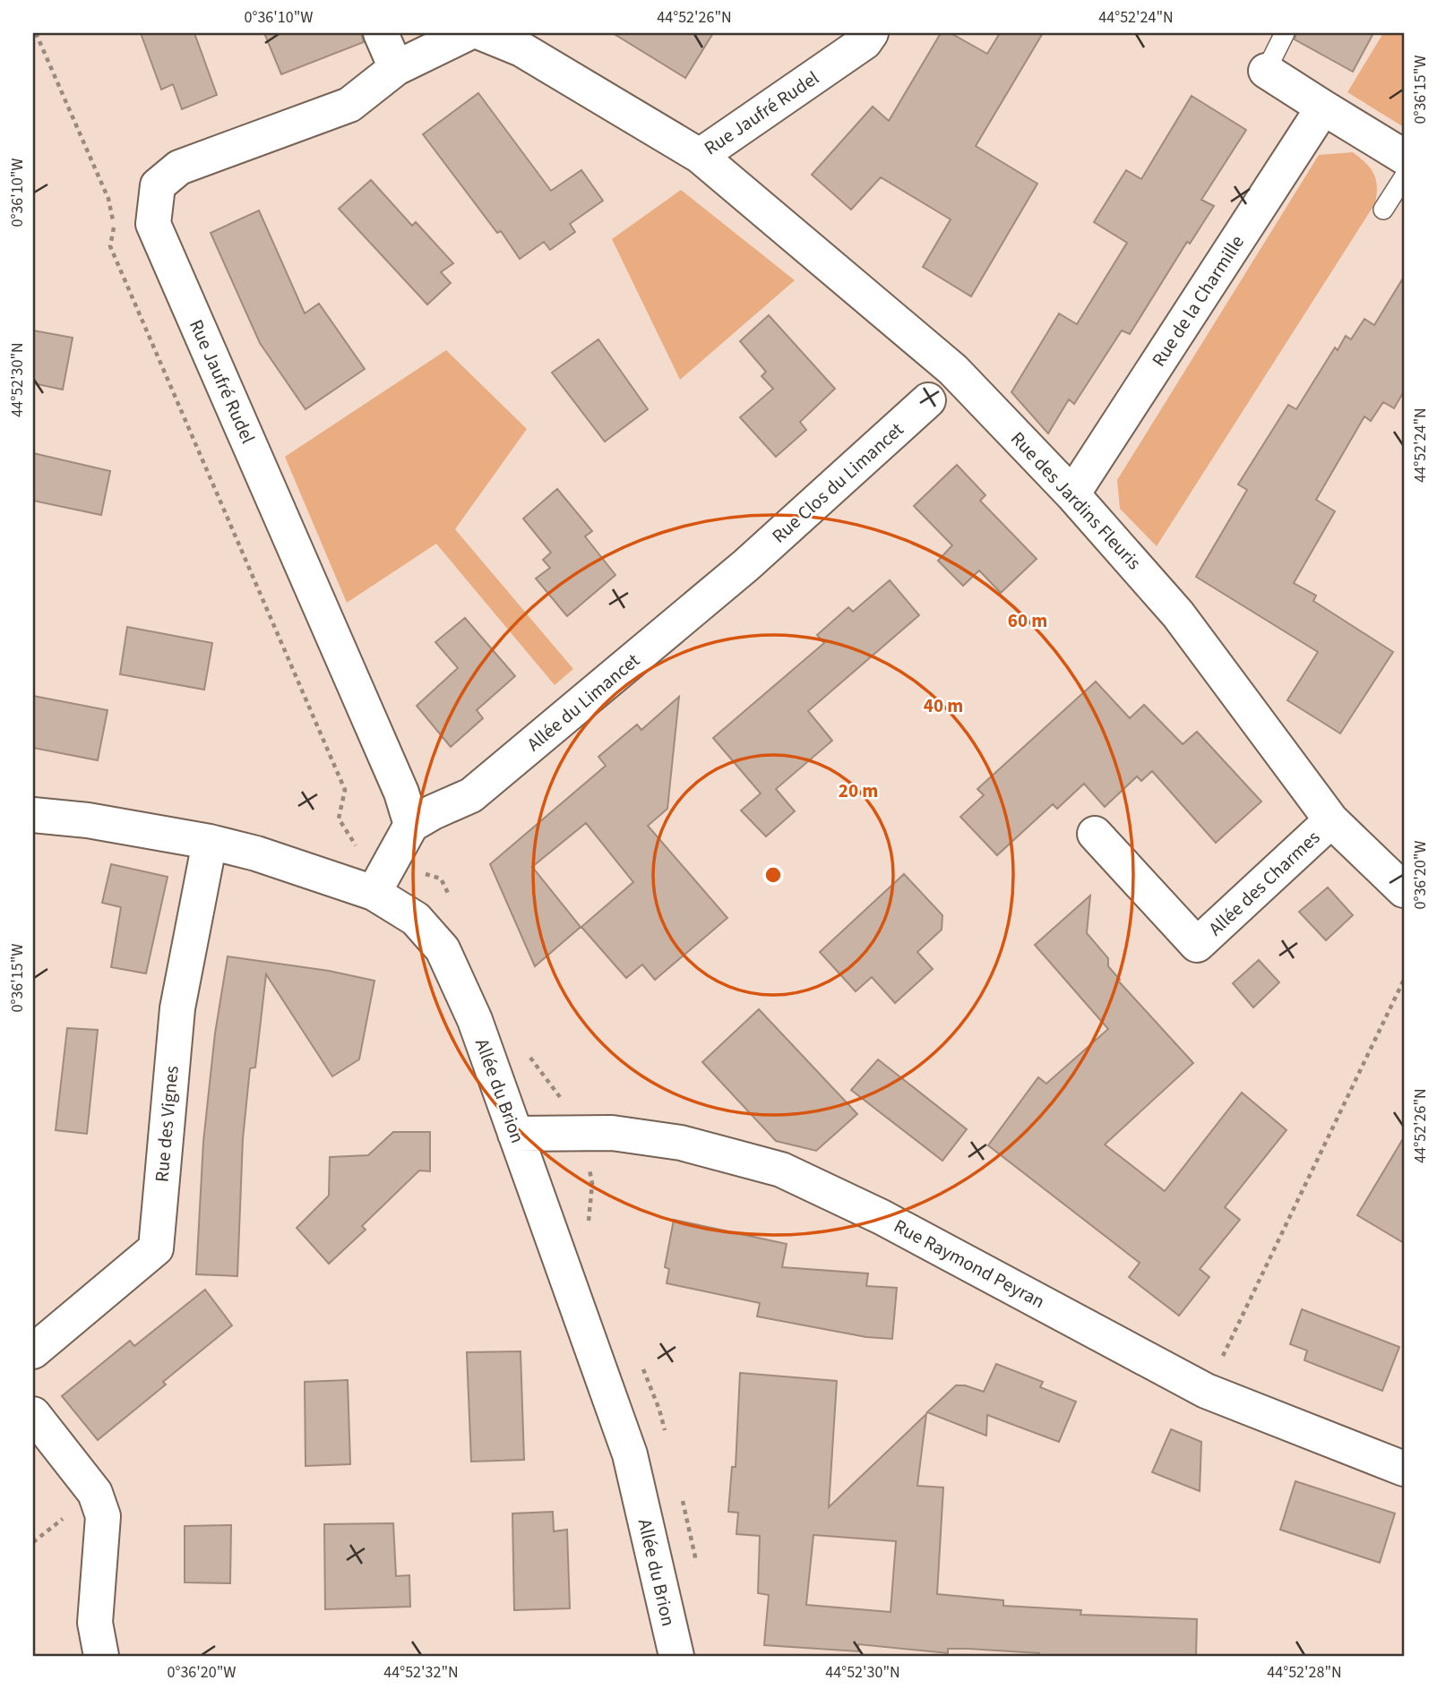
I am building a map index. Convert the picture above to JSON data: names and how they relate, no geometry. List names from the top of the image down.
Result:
{
  "streets": {
    "street": [
      "Rue Jaufré Rudel",
      "Rue de la Charmille",
      "Rue Clos du Limancet",
      "Rue des Jardins Fleuris",
      "Allée du Limancet",
      "Allée des Charmes",
      "Allée du Brion",
      "Rue des Vignes",
      "Rue Raymond Peyran"
    ]
  },
  "crossings": [
    ["Rue Jaufré Rudel", "Rue des Jardins Fleuris"],
    ["Rue Jaufré Rudel", "Allée du Limancet"],
    ["Rue de la Charmille", "Rue des Jardins Fleuris"],
    ["Rue Clos du Limancet", "Allée du Limancet"],
    ["Rue des Jardins Fleuris", "Allée des Charmes"],
    ["Allée du Brion", "Rue des Vignes"],
    ["Allée du Brion", "Rue Raymond Peyran"]
  ],
  "coordinates": [
    "0°36'10\"W",
    "44°52'26\"N",
    "44°52'24\"N",
    "0°36'15\"W",
    "44°52'30\"N",
    "0°36'20\"W",
    "44°52'32\"N",
    "44°52'28\"N"
  ],
  "rings": ["60 m", "40 m", "20 m"]
}
